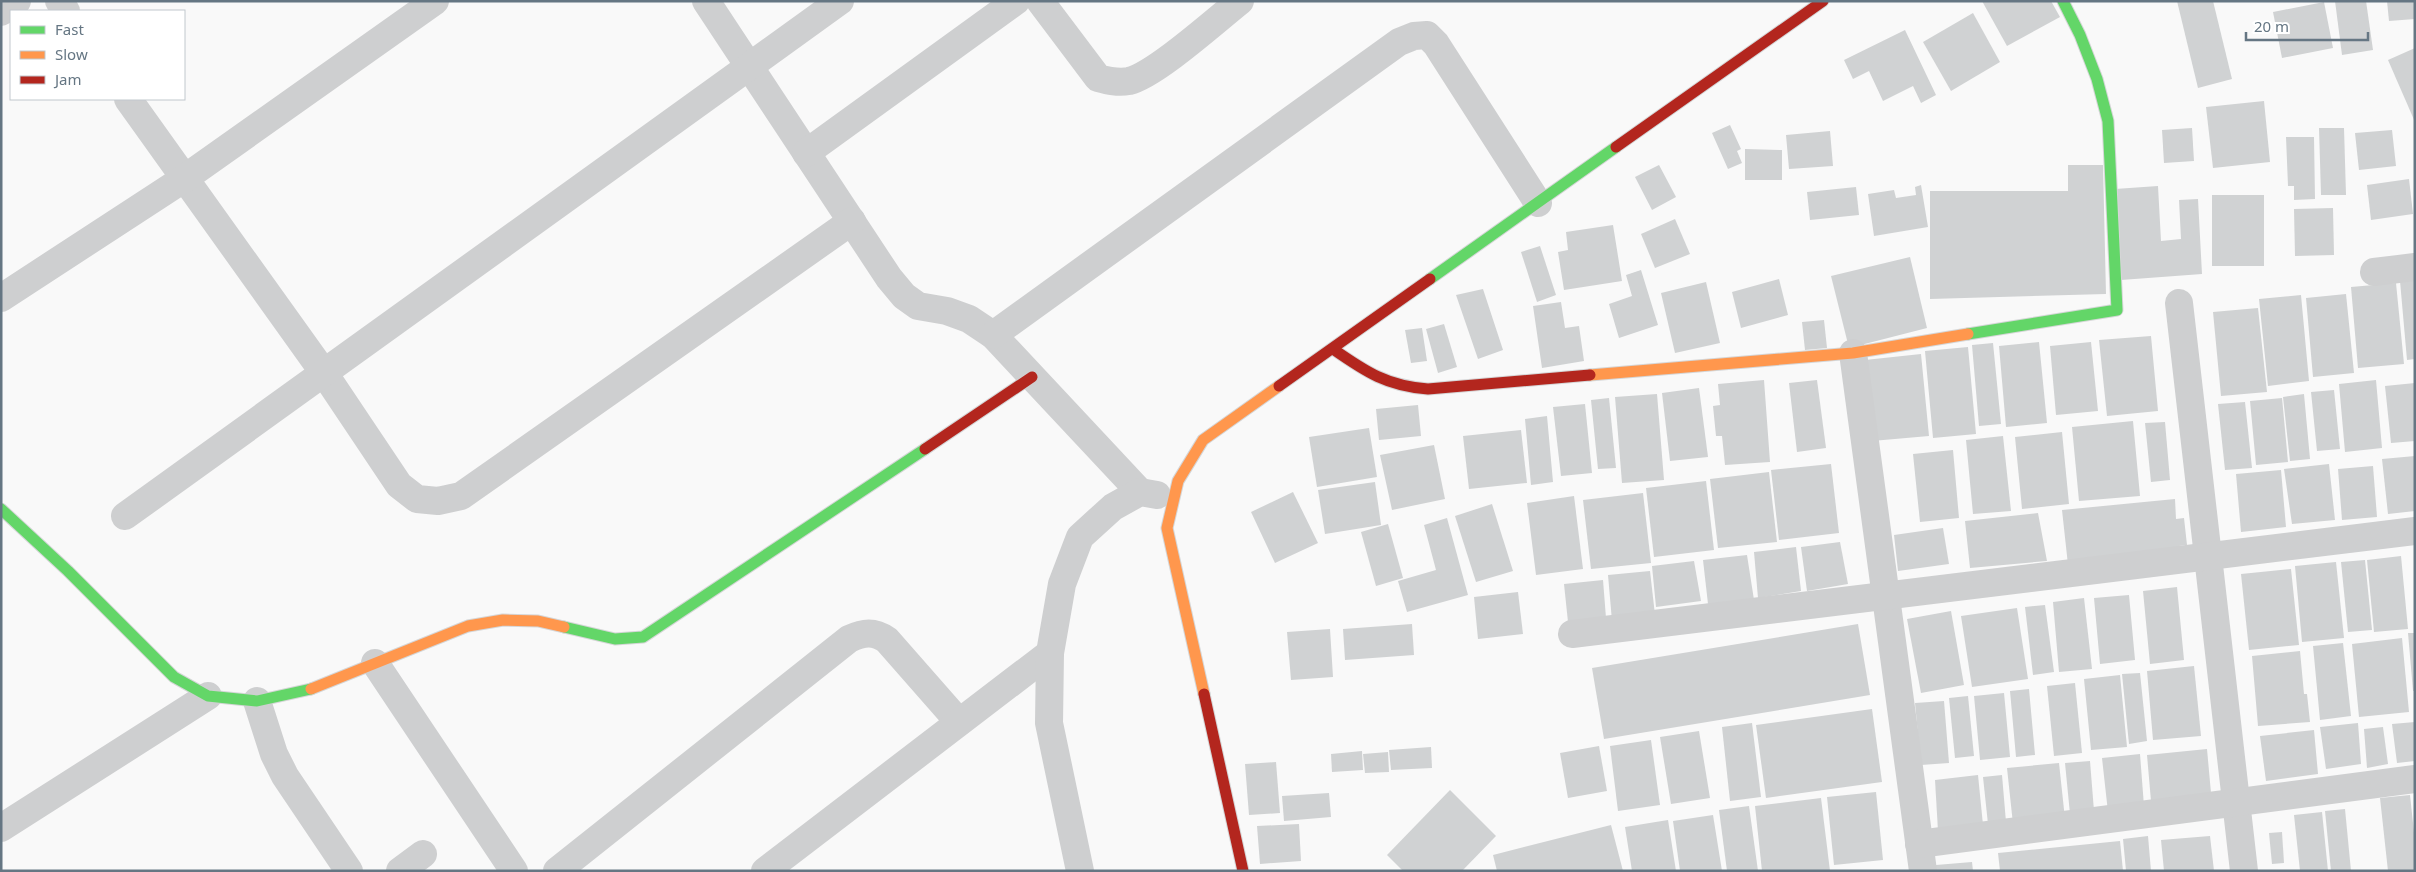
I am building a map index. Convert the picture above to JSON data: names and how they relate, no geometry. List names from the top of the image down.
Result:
{
  "legend": ["Fast", "Slow", "Jam"],
  "scale_bar": "20 m"
}
